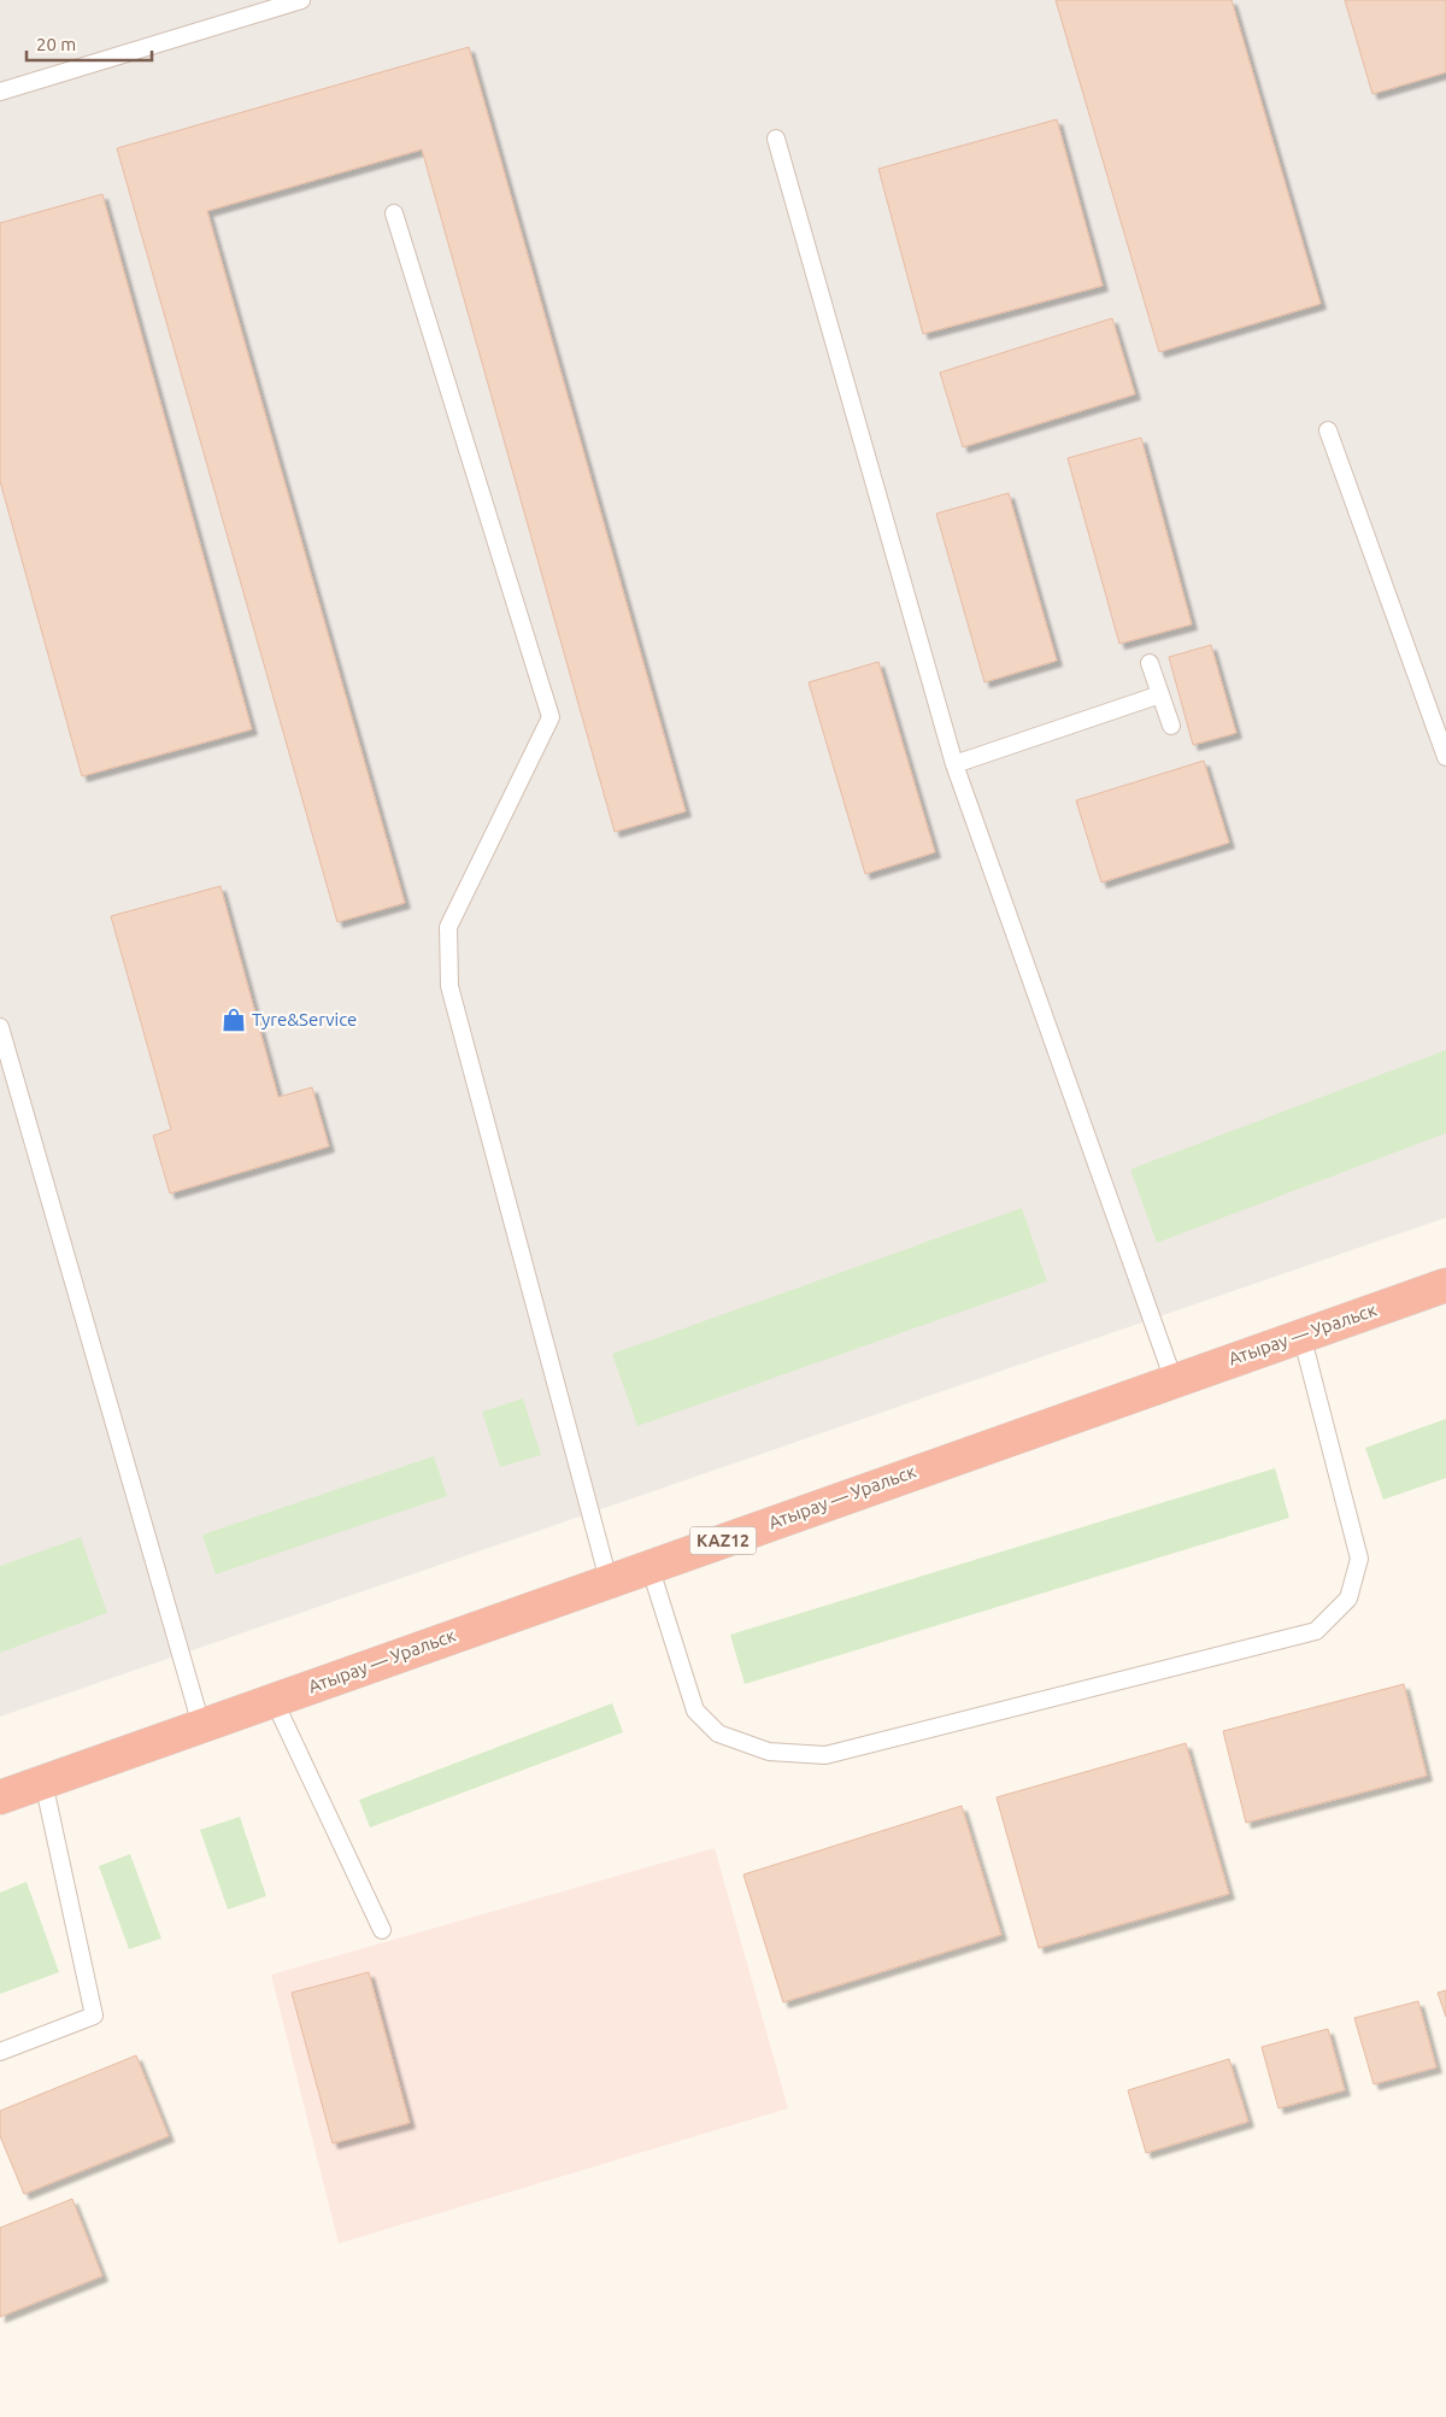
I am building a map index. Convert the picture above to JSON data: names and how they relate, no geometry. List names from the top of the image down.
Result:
{
  "streets": {
    "highway": ["Атырау — Уральск", "KAZ12"]
  },
  "places": {
    "shop": ["Tyre&Service"]
  },
  "scale_bar": "20 m"
}
